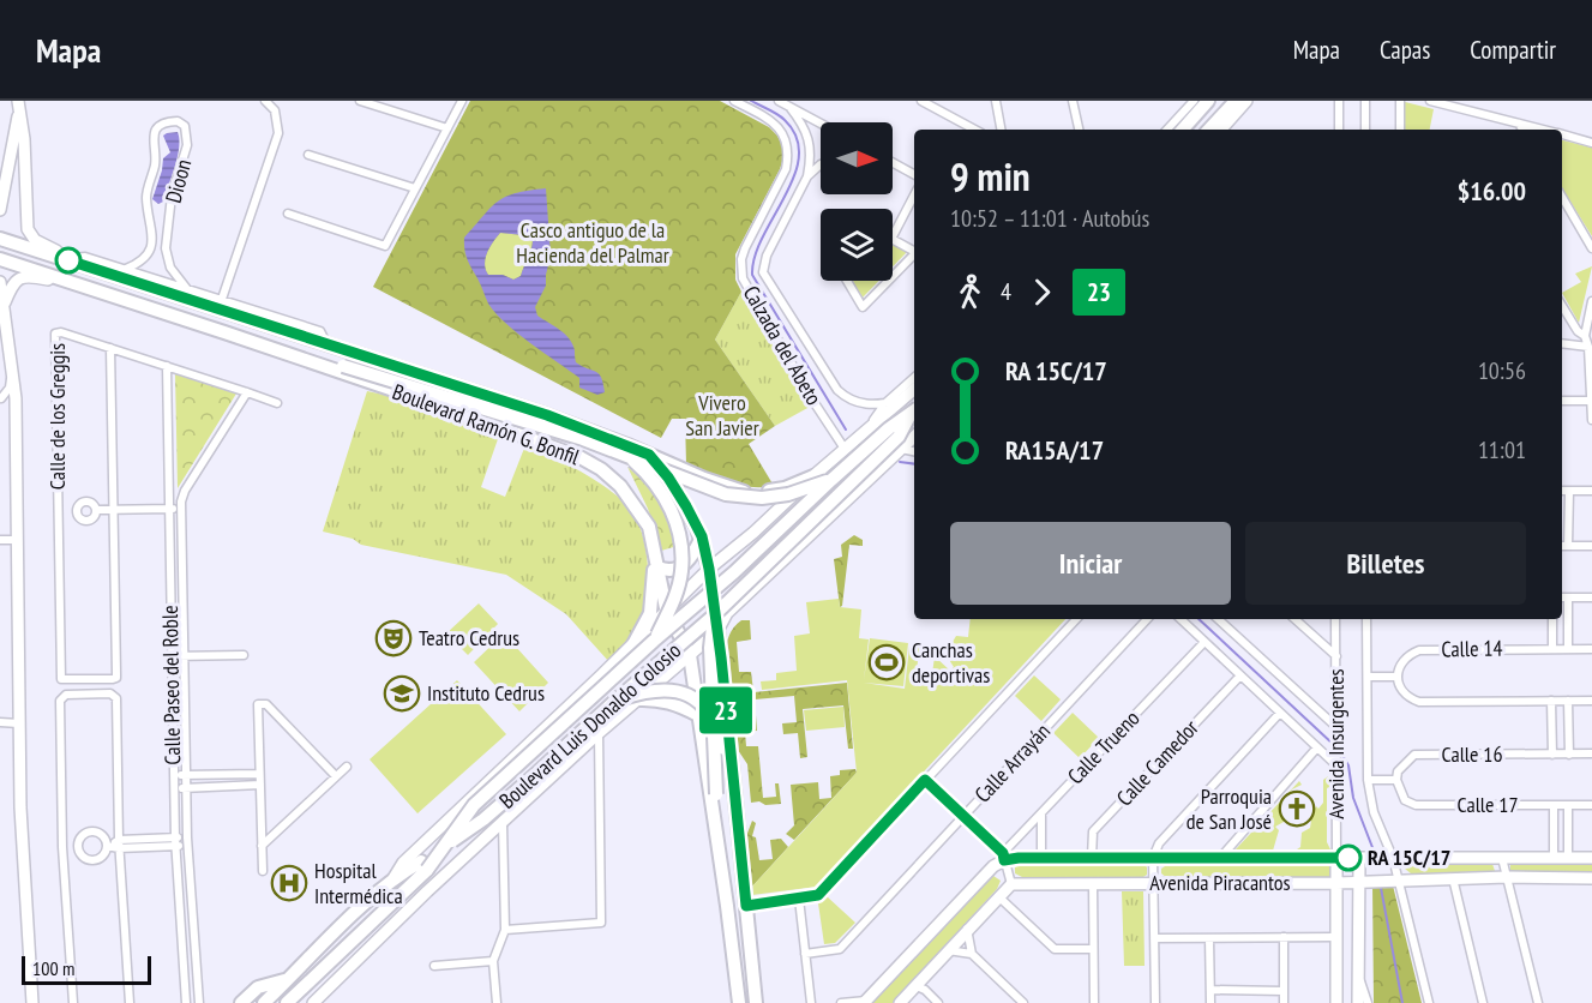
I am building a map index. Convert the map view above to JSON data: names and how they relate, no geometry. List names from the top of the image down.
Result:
{
  "streets": {
    "main road": ["Boulevard Ramón G. Bonfil", "Boulevard Luis Donaldo Colosio"],
    "street": [
      "Dioon",
      "Calzada del Abeto",
      "Calle de los Greggis",
      "Calle 14",
      "Calle Paseo del Roble",
      "Avenida Insurgentes",
      "Calle Trueno",
      "Calle 16",
      "Calle Arrayán",
      "Calle Camedor",
      "Calle 17",
      "Avenida Piracantos"
    ]
  },
  "crossings": [
    ["Calzada del Abeto", "Boulevard Luis Donaldo Colosio"],
    ["Calle de los Greggis", "Calle Paseo del Roble"],
    ["Avenida Insurgentes", "Avenida Piracantos"],
    ["Calle Trueno", "Avenida Piracantos"],
    ["Calle 16", "Calle 17"],
    ["Calle Camedor", "Avenida Piracantos"]
  ],
  "parks": ["Casco antiguo de la Hacienda del Palmar", "Vivero San Javier"],
  "places": {
    "theatre": ["Teatro Cedrus"],
    "sports": ["Canchas deportivas"],
    "school or university": ["Instituto Cedrus"],
    "church": ["Parroquia de San José"],
    "other": ["RA 15C/17"],
    "hospital": ["Hospital Intermédica"]
  },
  "lines": ["bus line 23"],
  "scale_bar": "100 m",
  "north": "right",
  "page": {
    "header": "Mapa",
    "nav": ["Mapa", "Capas", "Compartir"],
    "on_map": "23",
    "heading": ["9 min", "10:52 – 11:01 · Autobús", "$16.00"],
    "legs": ["4", "23"],
    "list": [
      {
        "name": "RA 15C/17",
        "value": "10:56"
      },
      {
        "name": "RA15A/17",
        "value": "11:01"
      }
    ],
    "buttons": ["Iniciar", "Billetes"],
    "scale": "100 m"
  }
}
